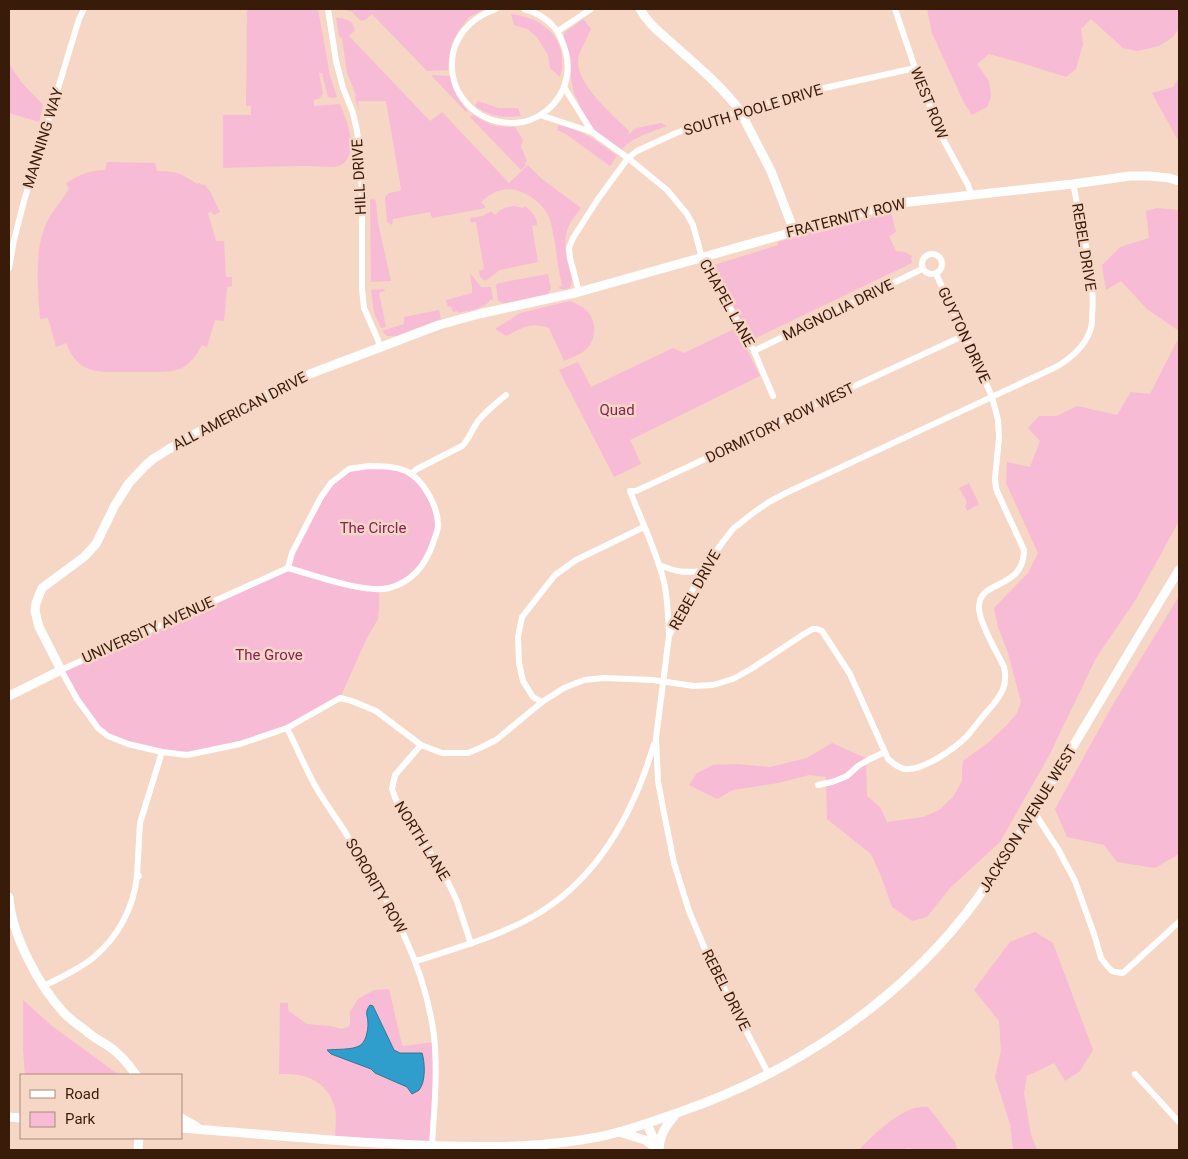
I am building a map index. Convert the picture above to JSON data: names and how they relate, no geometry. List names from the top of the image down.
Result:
{
  "streets": {
    "street": [
      "WEST ROW",
      "SOUTH POOLE DRIVE",
      "MANNING WAY",
      "HILL DRIVE",
      "FRATERNITY ROW",
      "REBEL DRIVE",
      "CHAPEL LANE",
      "MAGNOLIA DRIVE",
      "GUYTON DRIVE",
      "ALL AMERICAN DRIVE",
      "DORMITORY ROW WEST",
      "UNIVERSITY AVENUE",
      "JACKSON AVENUE WEST",
      "NORTH LANE",
      "SORORITY ROW"
    ]
  },
  "crossings": [
    ["WEST ROW", "SOUTH POOLE DRIVE"],
    ["WEST ROW", "FRATERNITY ROW"],
    ["SOUTH POOLE DRIVE", "FRATERNITY ROW"],
    ["SOUTH POOLE DRIVE", "CHAPEL LANE"],
    ["SOUTH POOLE DRIVE", "ALL AMERICAN DRIVE"],
    ["HILL DRIVE", "ALL AMERICAN DRIVE"],
    ["FRATERNITY ROW", "REBEL DRIVE"],
    ["FRATERNITY ROW", "CHAPEL LANE"],
    ["FRATERNITY ROW", "ALL AMERICAN DRIVE"],
    ["REBEL DRIVE", "GUYTON DRIVE"],
    ["REBEL DRIVE", "DORMITORY ROW WEST"],
    ["REBEL DRIVE", "JACKSON AVENUE WEST"],
    ["CHAPEL LANE", "MAGNOLIA DRIVE"],
    ["MAGNOLIA DRIVE", "GUYTON DRIVE"],
    ["GUYTON DRIVE", "DORMITORY ROW WEST"],
    ["ALL AMERICAN DRIVE", "UNIVERSITY AVENUE"],
    ["JACKSON AVENUE WEST", "SORORITY ROW"]
  ],
  "parks": ["Quad", "The Circle", "The Grove"],
  "legend": ["Road", "Park"]
}
